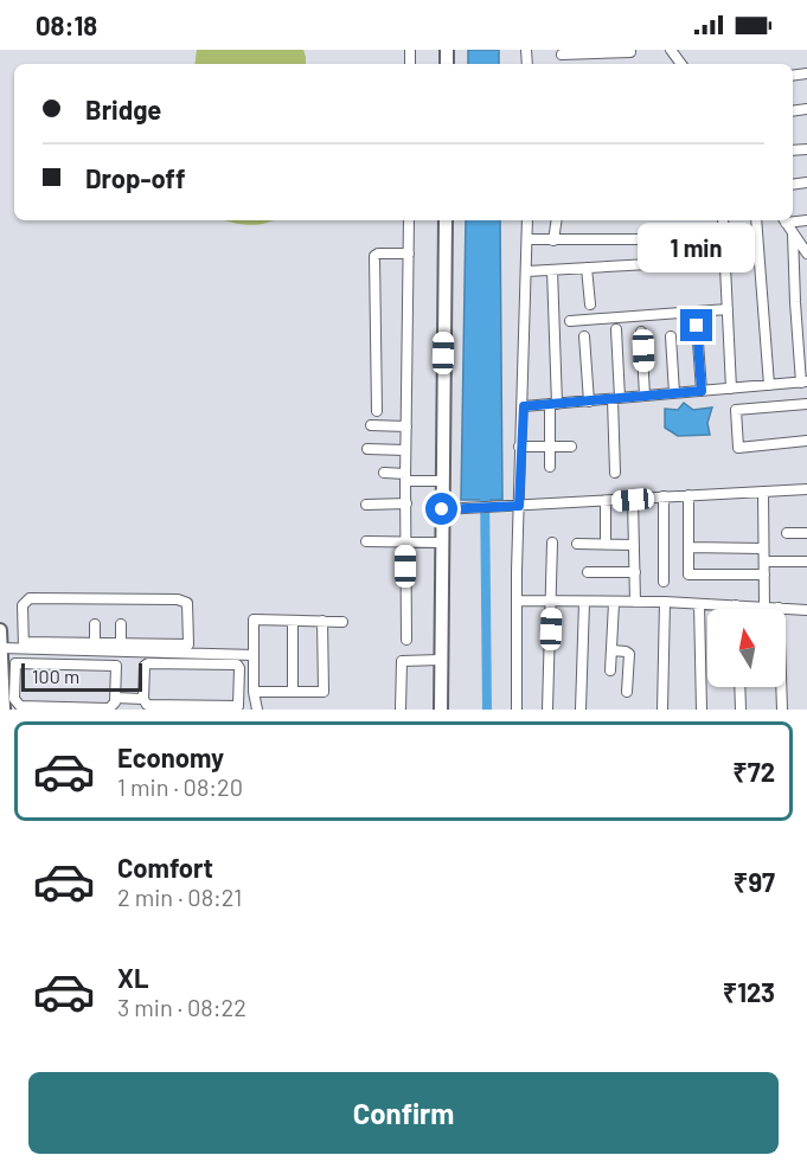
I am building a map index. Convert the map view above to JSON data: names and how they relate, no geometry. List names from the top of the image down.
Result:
{
  "scale_bar": "100 m",
  "north": "top",
  "page": {
    "status": "08:18",
    "banner": ["Bridge", "Drop-off"],
    "bubble": "1 min",
    "scale": "100 m",
    "list": [
      {
        "name": "Economy",
        "note": "1 min · 08:20",
        "value": "₹72"
      },
      {
        "name": "Comfort",
        "note": "2 min · 08:21",
        "value": "₹97"
      },
      {
        "name": "XL",
        "note": "3 min · 08:22",
        "value": "₹123"
      }
    ],
    "buttons": "Confirm"
  }
}
